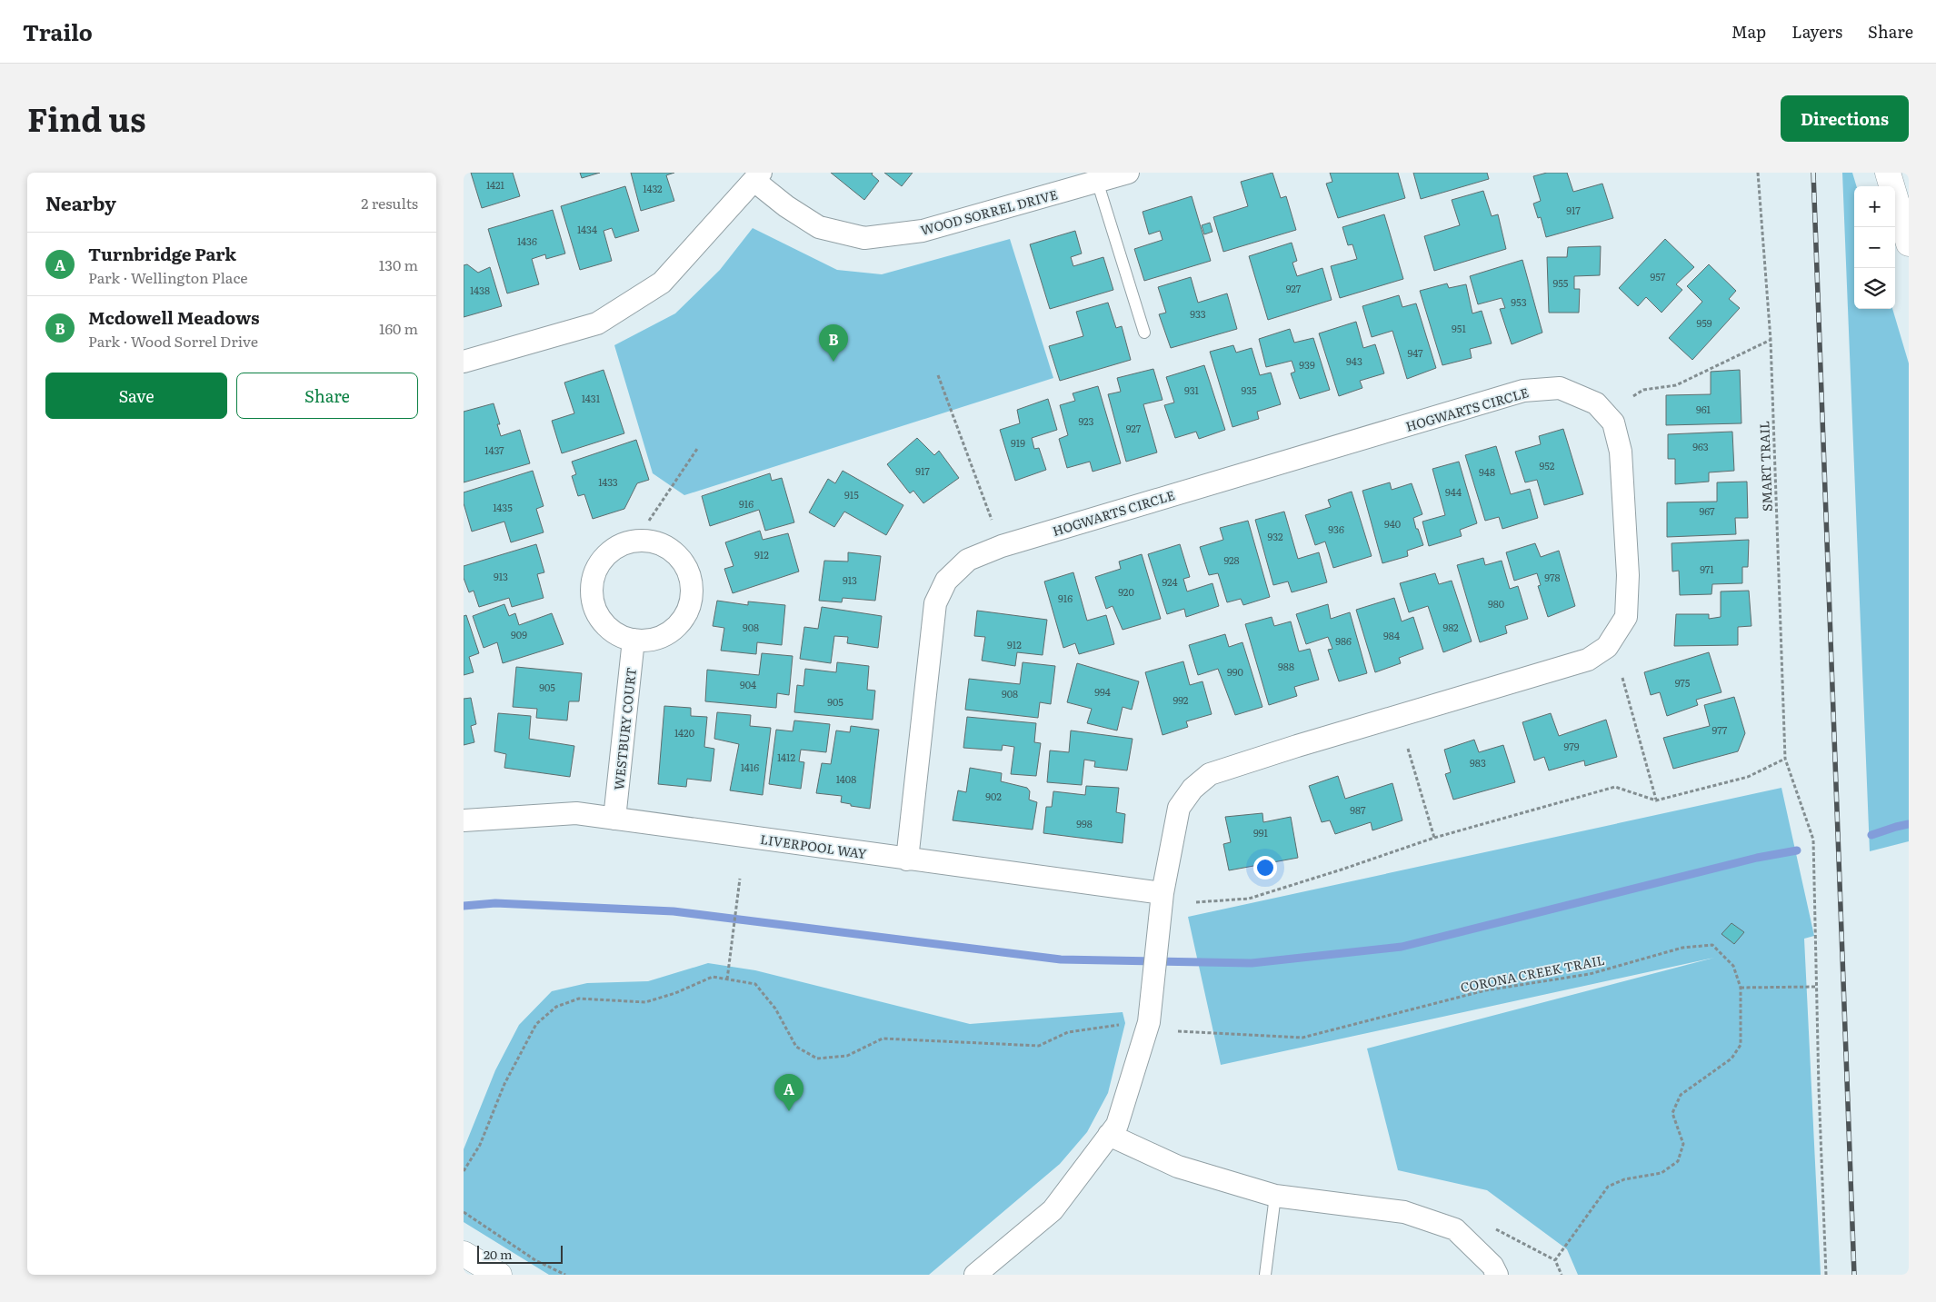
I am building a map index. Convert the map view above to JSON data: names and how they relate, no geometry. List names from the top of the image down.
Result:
{
  "streets": {
    "street": [
      "WOOD SORREL DRIVE",
      "HOGWARTS CIRCLE",
      "WESTBURY COURT",
      "LIVERPOOL WAY"
    ],
    "path": ["SMART TRAIL", "CORONA CREEK TRAIL"]
  },
  "crossings": [
    ["HOGWARTS CIRCLE", "LIVERPOOL WAY"],
    ["WESTBURY COURT", "LIVERPOOL WAY"]
  ],
  "house_numbers": [
    "1421",
    "1432",
    "917",
    "1434",
    "1436",
    "957",
    "955",
    "927",
    "1438",
    "953",
    "933",
    "959",
    "951",
    "947",
    "943",
    "939",
    "931",
    "935",
    "1431",
    "961",
    "923",
    "927",
    "919",
    "963",
    "1437",
    "952",
    "917",
    "948",
    "1433",
    "944",
    "915",
    "916",
    "1435",
    "967",
    "940",
    "936",
    "932",
    "912",
    "928",
    "971",
    "913",
    "978",
    "913",
    "924",
    "920",
    "916",
    "980",
    "908",
    "982",
    "909",
    "984",
    "986",
    "912",
    "988",
    "990",
    "975",
    "904",
    "905",
    "994",
    "908",
    "992",
    "905",
    "977",
    "1420",
    "979",
    "1412",
    "983",
    "1416",
    "1408",
    "902",
    "987",
    "998",
    "991"
  ],
  "scale_bar": "20 m",
  "page": {
    "header": "Trailo",
    "nav": ["Map", "Layers", "Share"],
    "title": "Find us",
    "buttons": [
      "Directions",
      ["Save", "Share"]
    ],
    "heading": ["Nearby", "2 results"],
    "map_buttons": ["+", "−"],
    "list": [
      {
        "mark": "A",
        "name": "Turnbridge Park",
        "note": "Park · Wellington Place",
        "value": "130 m"
      },
      {
        "mark": "B",
        "name": "Mcdowell Meadows",
        "note": "Park · Wood Sorrel Drive",
        "value": "160 m"
      }
    ],
    "pins": ["B", "A"],
    "scale": "20 m"
  }
}
